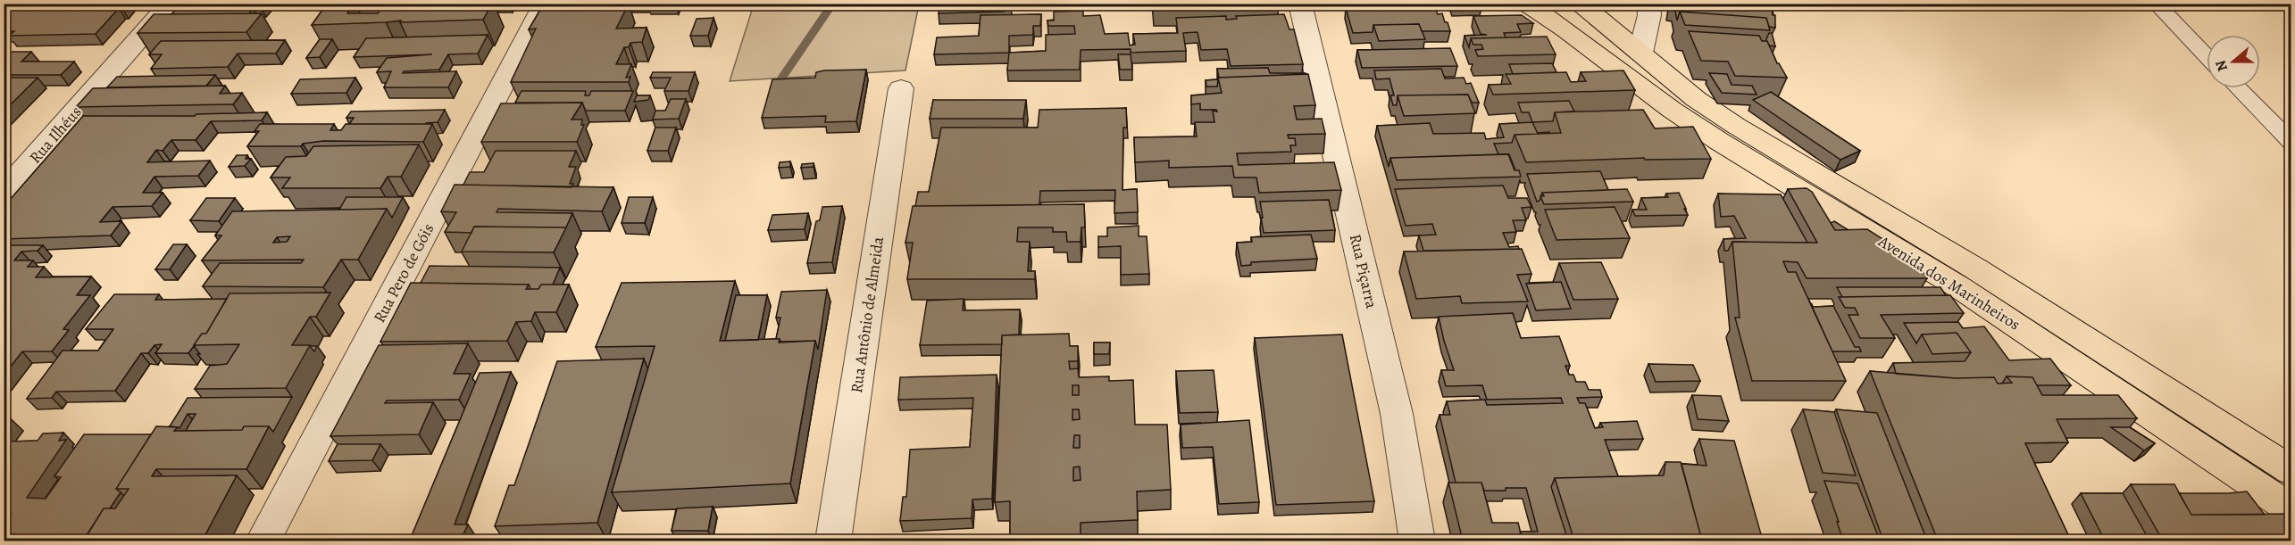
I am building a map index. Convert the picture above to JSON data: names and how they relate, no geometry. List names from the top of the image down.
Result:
{
  "streets": {
    "main road": ["Avenida dos Marinheiros"],
    "street": [
      "Rua Ilhéus",
      "Rua Piçarra",
      "Rua Pero de Góis",
      "Rua Antônio de Almeida"
    ]
  },
  "north": "left"
}
